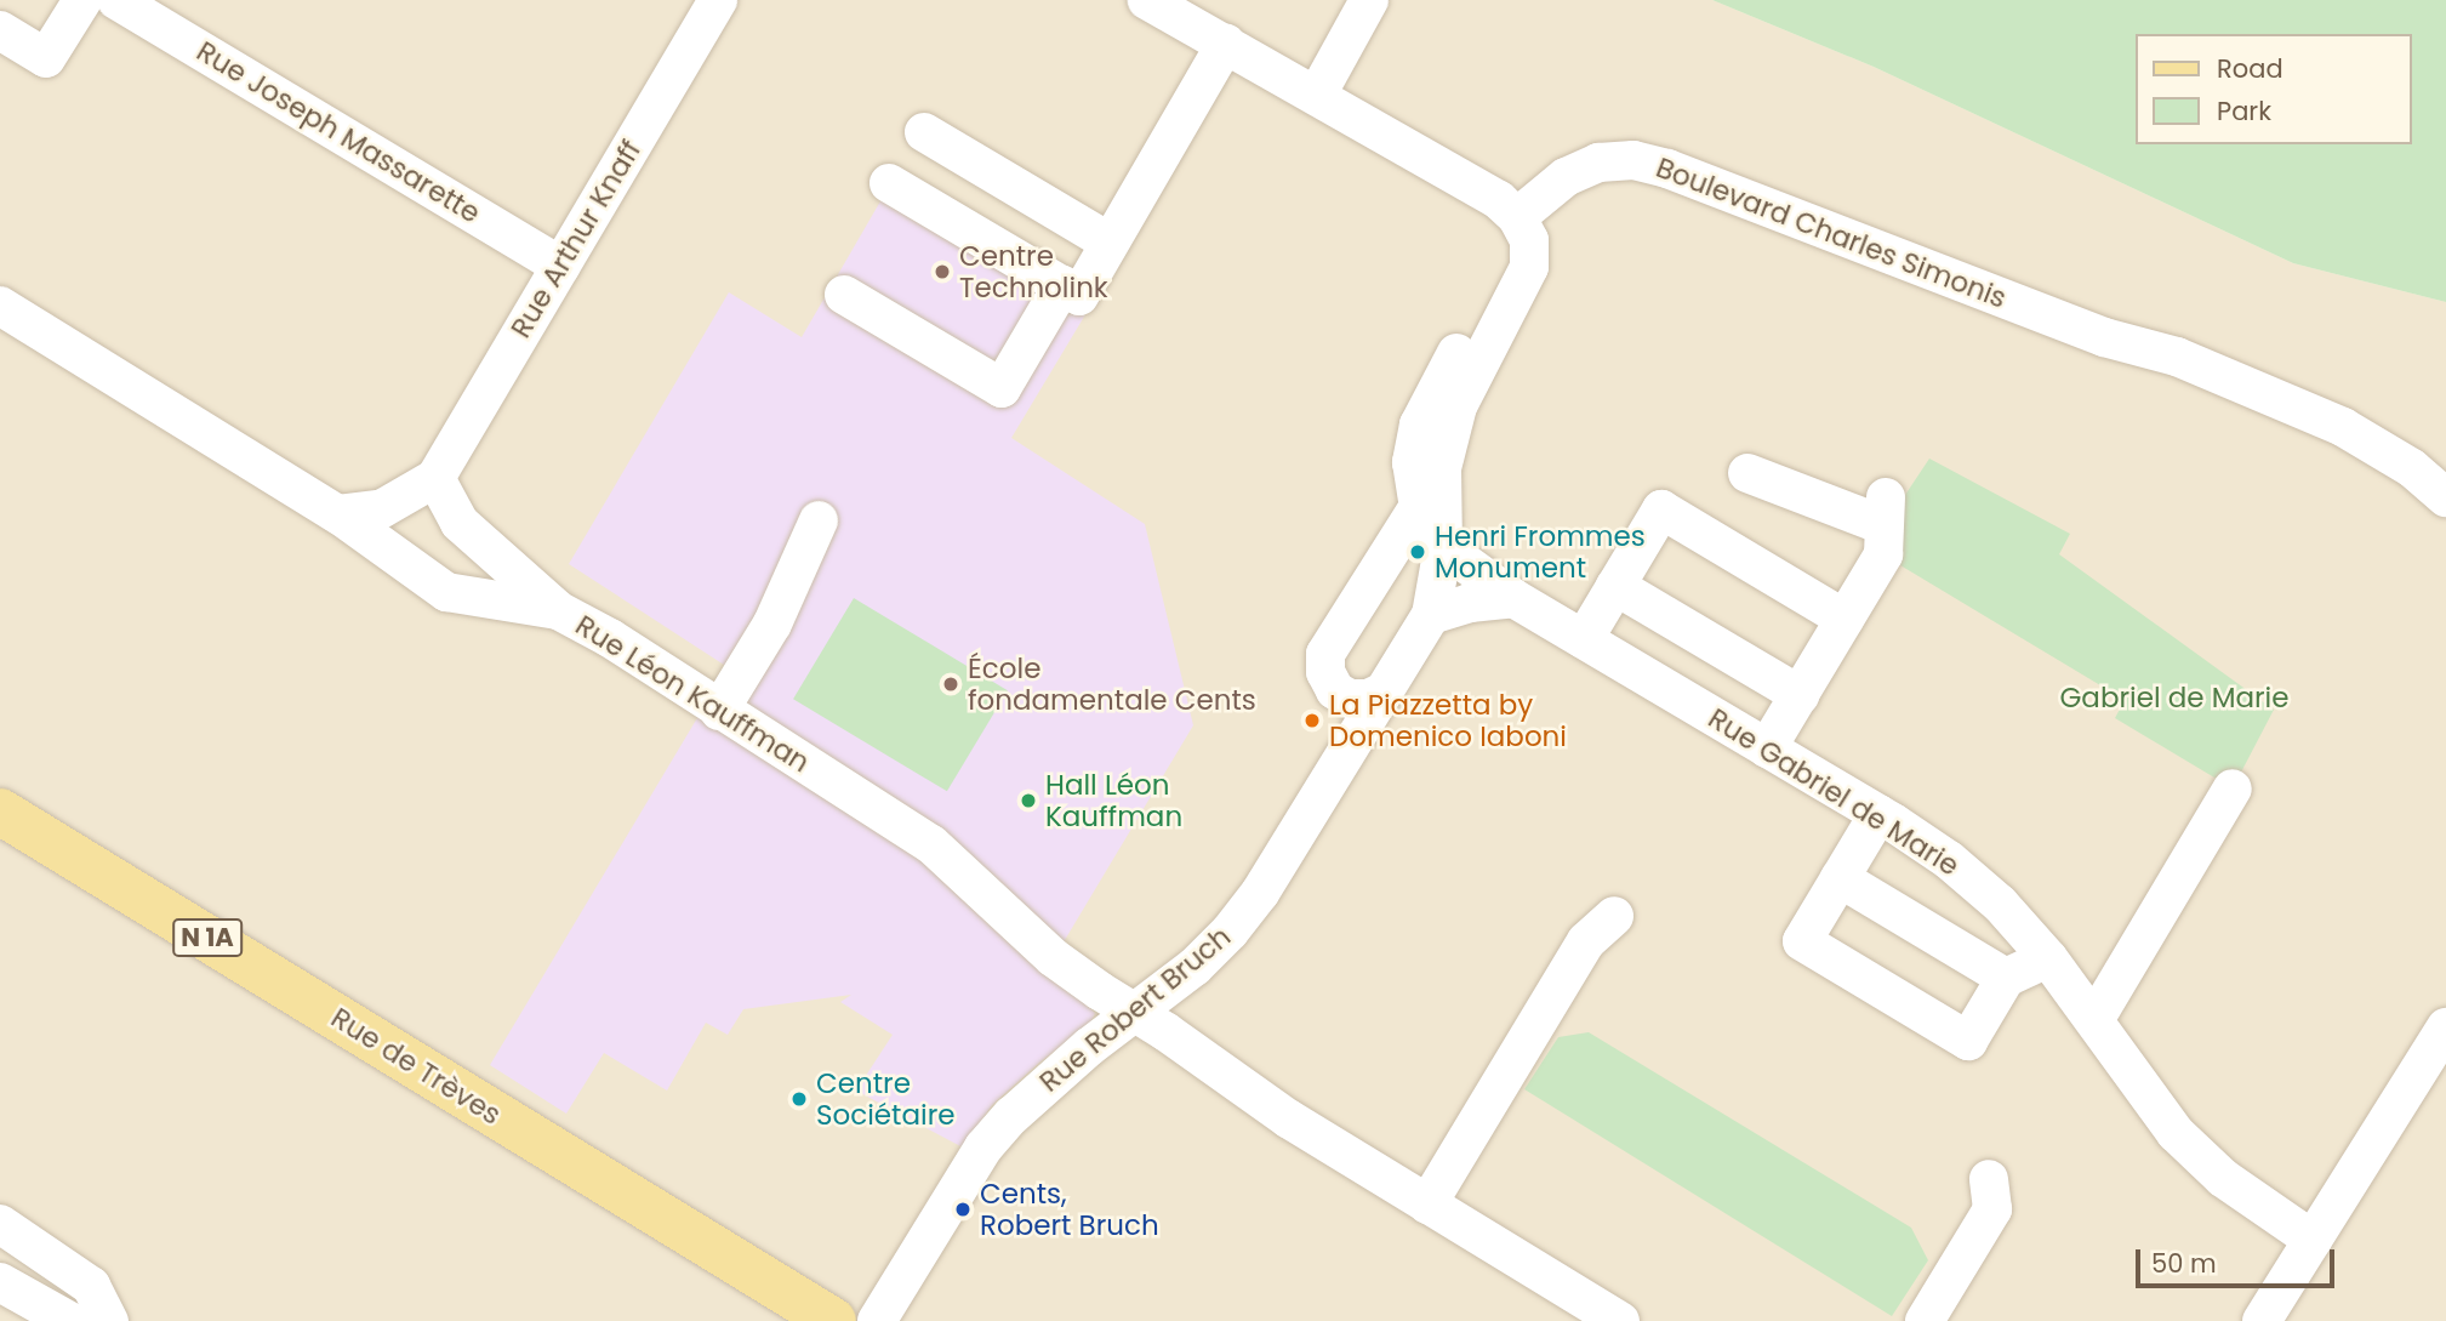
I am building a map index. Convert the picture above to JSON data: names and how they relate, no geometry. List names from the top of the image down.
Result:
{
  "streets": {
    "main road": ["N 1A", "Rue de Trèves"],
    "street": [
      "Rue Joseph Massarette",
      "Boulevard Charles Simonis",
      "Rue Arthur Knaff",
      "Rue Léon Kauffman",
      "Rue Gabriel de Marie",
      "Rue Robert Bruch"
    ]
  },
  "crossings": [
    ["Rue Joseph Massarette", "Rue Arthur Knaff"],
    ["Boulevard Charles Simonis", "Rue Robert Bruch"],
    ["Rue Arthur Knaff", "Rue Léon Kauffman"],
    ["Rue Léon Kauffman", "Rue Robert Bruch"],
    ["Rue Gabriel de Marie", "Rue Robert Bruch"]
  ],
  "parks": ["Gabriel de Marie"],
  "places": [
    "Centre Technolink",
    "Henri Frommes Monument",
    "École fondamentale Cents",
    "La Piazzetta by Domenico Iaboni",
    "Hall Léon Kauffman",
    "Centre Sociétaire",
    "Cents, Robert Bruch"
  ],
  "legend": ["Road", "Park"],
  "scale_bar": "50 m"
}
